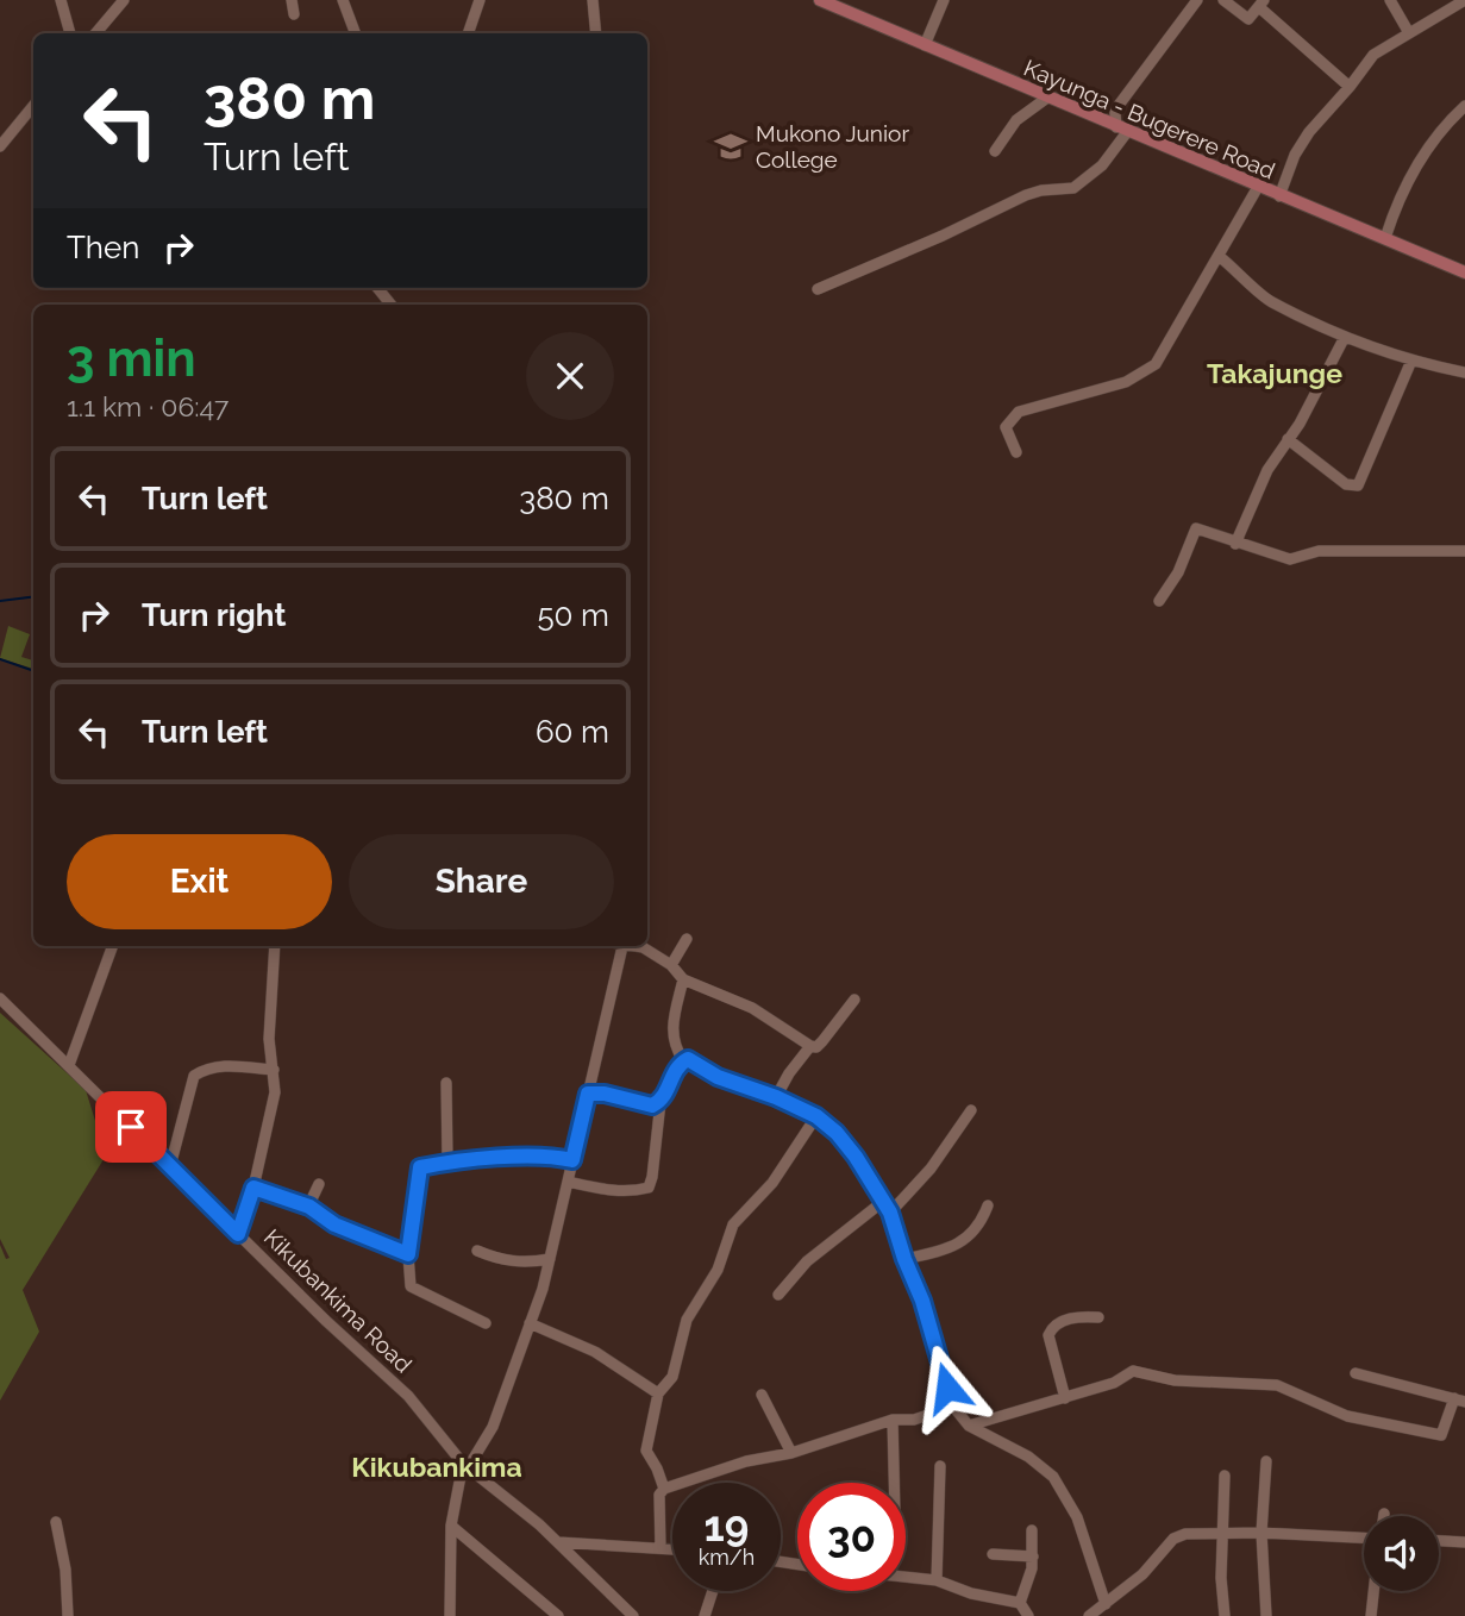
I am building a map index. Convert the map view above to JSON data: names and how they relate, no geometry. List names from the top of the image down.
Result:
{
  "streets": {
    "main road": ["Kayunga - Bugerere Road"],
    "street": ["Kikubankima Road"]
  },
  "districts": ["Takajunge", "Kikubankima"],
  "places": {
    "school or university": ["Mukono Junior College"]
  },
  "page": {
    "turn": ["380 m", "Turn left"],
    "then": "Then",
    "heading": ["3 min", "1.1 km · 06:47"],
    "list": [
      {
        "name": "Turn left",
        "value": "380 m"
      },
      {
        "name": "Turn right",
        "value": "50 m"
      },
      {
        "name": "Turn left",
        "value": "60 m"
      }
    ],
    "buttons": ["Exit", "Share"],
    "speed": "19 km/h",
    "limit": "30"
  }
}
